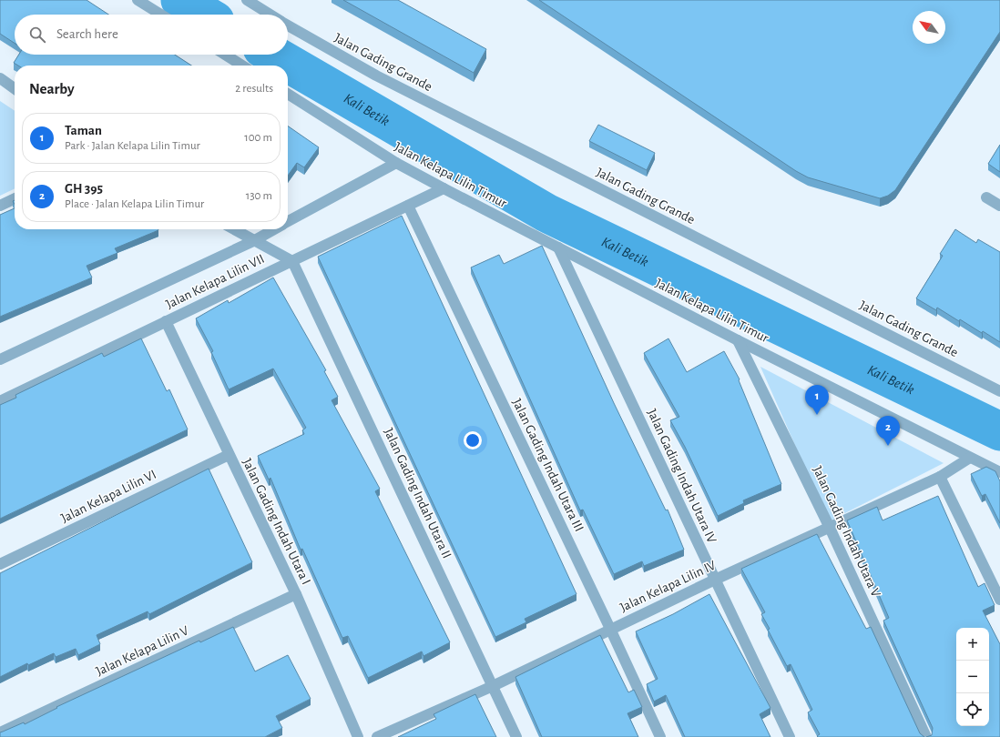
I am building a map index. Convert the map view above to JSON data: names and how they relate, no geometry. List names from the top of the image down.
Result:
{
  "streets": {
    "street": [
      "Jalan Gading Grande",
      "Jalan Kelapa Lilin Timur",
      "Jalan Kelapa Lilin VII",
      "Jalan Gading Indah Utara III",
      "Jalan Gading Indah Utara IV",
      "Jalan Gading Indah Utara II",
      "Jalan Kelapa Lilin VI",
      "Jalan Gading Indah Utara I",
      "Jalan Gading Indah Utara V",
      "Jalan Kelapa Lilin IV",
      "Jalan Kelapa Lilin V"
    ]
  },
  "crossings": [
    ["Jalan Kelapa Lilin Timur", "Jalan Kelapa Lilin VII"],
    ["Jalan Kelapa Lilin Timur", "Jalan Gading Indah Utara IV"],
    ["Jalan Kelapa Lilin Timur", "Jalan Gading Indah Utara V"],
    ["Jalan Kelapa Lilin Timur", "Jalan Kelapa Lilin IV"],
    ["Jalan Kelapa Lilin VII", "Jalan Gading Indah Utara III"],
    ["Jalan Kelapa Lilin VII", "Jalan Gading Indah Utara II"],
    ["Jalan Kelapa Lilin VII", "Jalan Gading Indah Utara I"],
    ["Jalan Gading Indah Utara III", "Jalan Kelapa Lilin IV"],
    ["Jalan Gading Indah Utara IV", "Jalan Kelapa Lilin IV"],
    ["Jalan Gading Indah Utara II", "Jalan Kelapa Lilin IV"],
    ["Jalan Kelapa Lilin VI", "Jalan Gading Indah Utara I"],
    ["Jalan Gading Indah Utara I", "Jalan Kelapa Lilin V"],
    ["Jalan Gading Indah Utara V", "Jalan Kelapa Lilin IV"]
  ],
  "water": ["Kali Betik"],
  "north": "top left",
  "page": {
    "search": "Search here",
    "heading": ["Nearby", "2 results"],
    "list": [
      {
        "mark": "1",
        "name": "Taman",
        "note": "Park · Jalan Kelapa Lilin Timur",
        "value": "100 m"
      },
      {
        "mark": "2",
        "name": "GH 395",
        "note": "Place · Jalan Kelapa Lilin Timur",
        "value": "130 m"
      }
    ],
    "pins": ["1", "2"],
    "map_buttons": ["+", "−"]
  }
}
